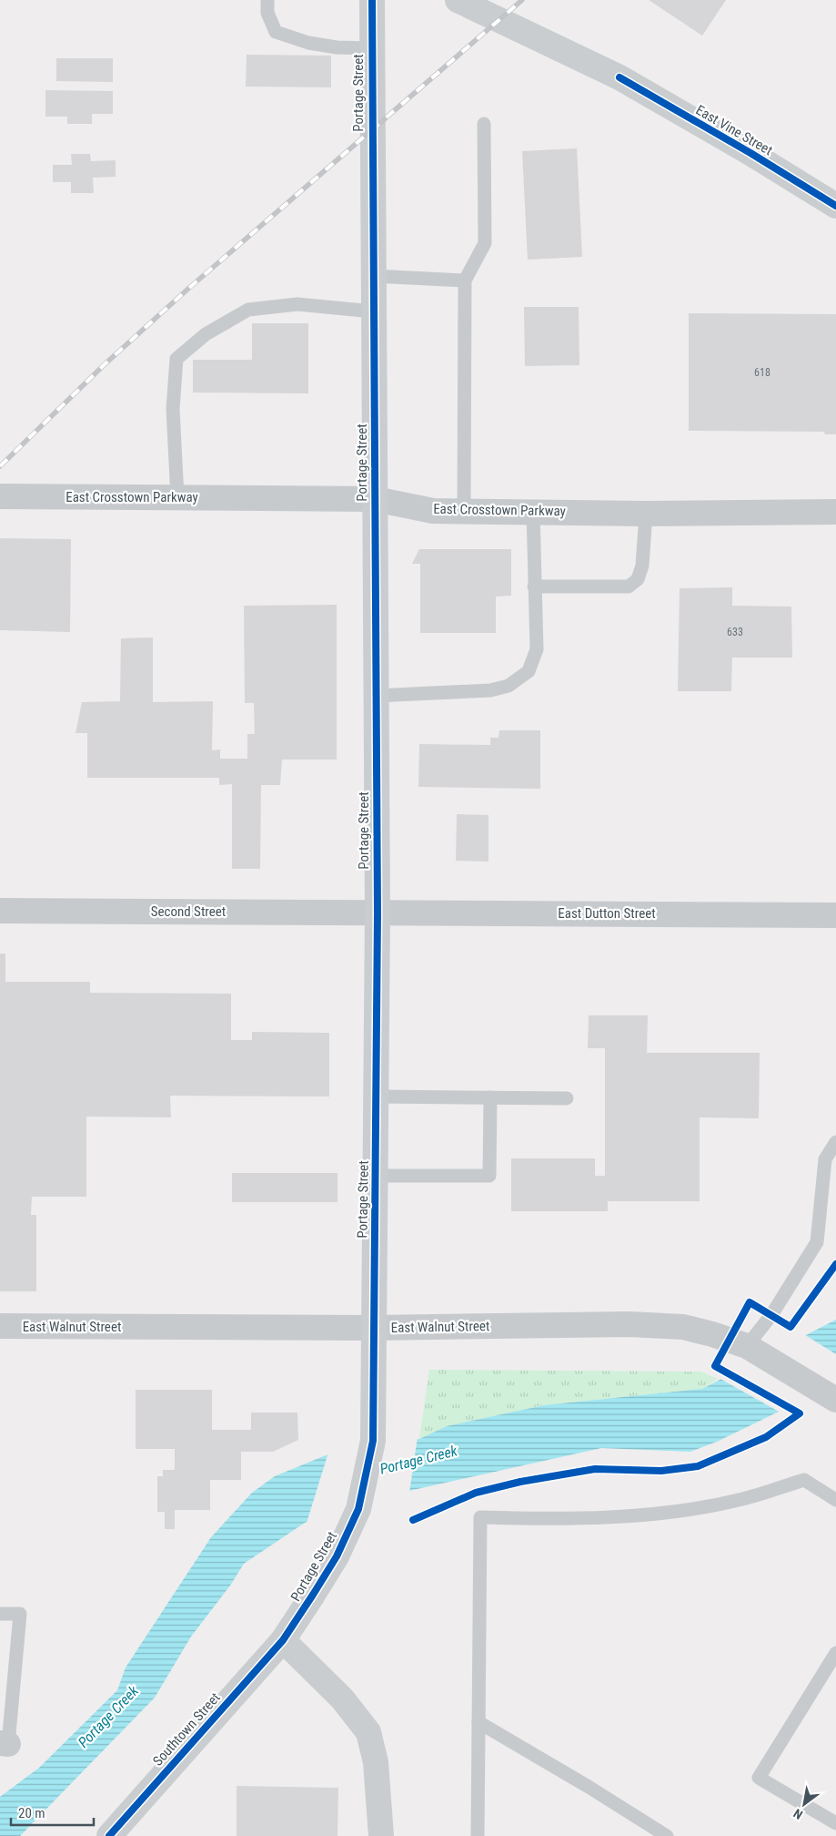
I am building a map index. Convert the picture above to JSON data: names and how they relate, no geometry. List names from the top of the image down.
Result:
{
  "streets": {
    "main road": ["Portage Street", "East Vine Street", "Southtown Street"],
    "street": [
      "East Crosstown Parkway",
      "Second Street",
      "East Dutton Street",
      "East Walnut Street"
    ]
  },
  "crossings": [
    ["Portage Street", "East Crosstown Parkway"],
    ["Portage Street", "Second Street"],
    ["Portage Street", "East Dutton Street"],
    ["Portage Street", "East Walnut Street"],
    ["Portage Street", "Southtown Street"],
    ["Second Street", "East Dutton Street"]
  ],
  "water": ["Portage Creek"],
  "house_numbers": ["618", "633"],
  "scale_bar": "20 m",
  "north": "bottom left"
}
